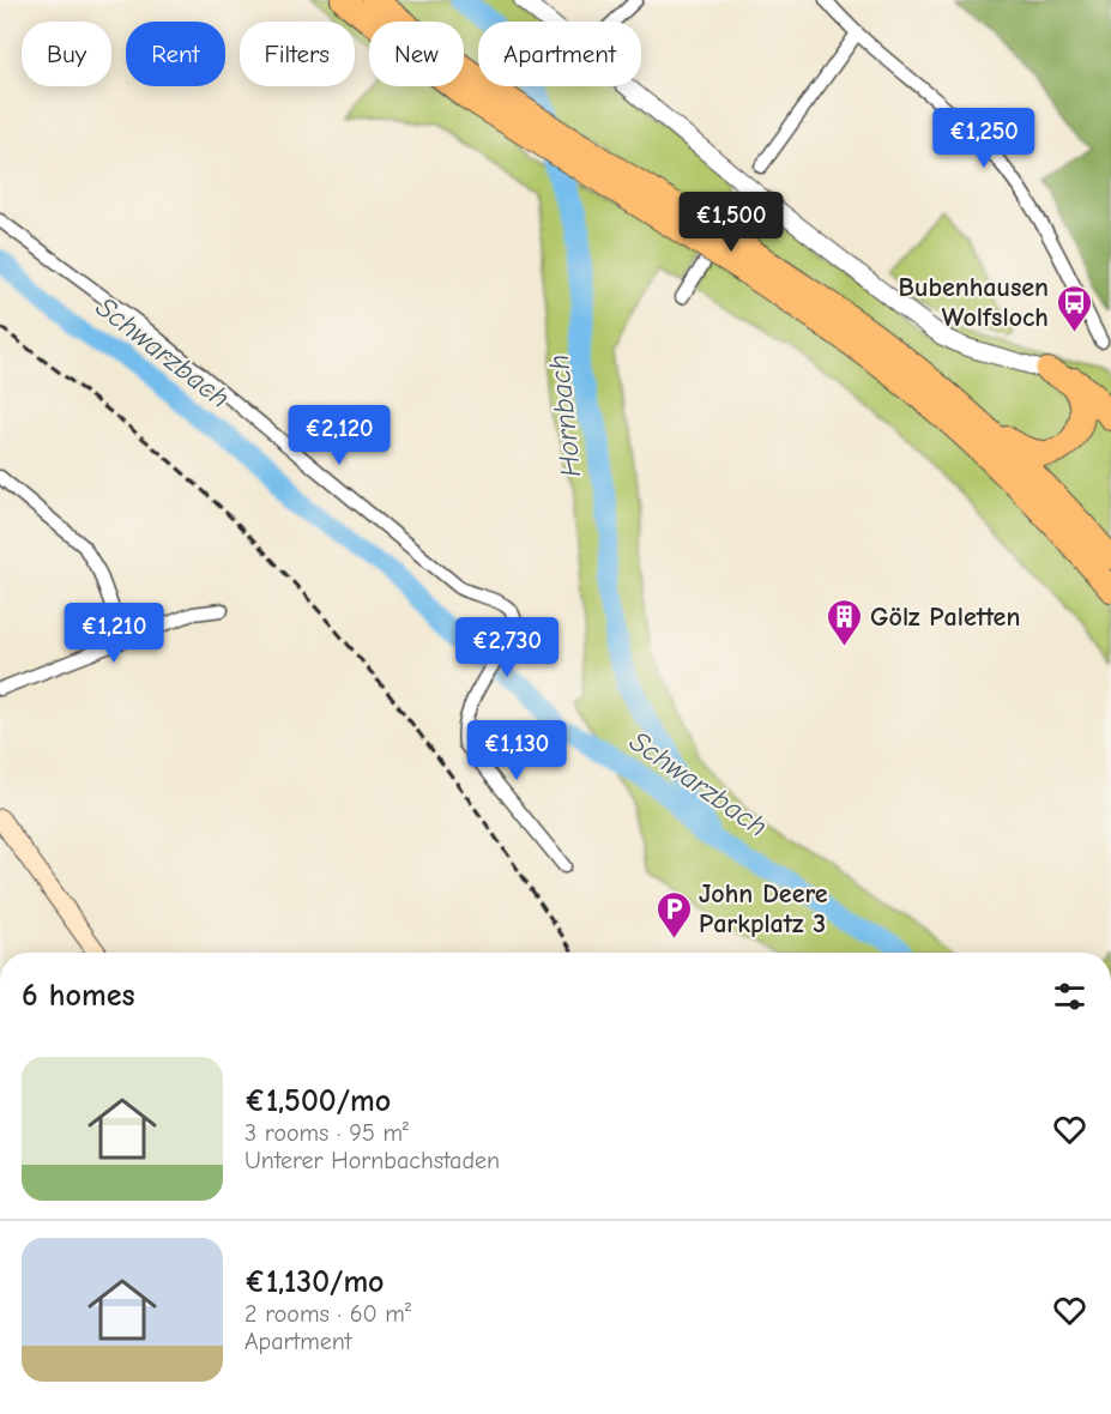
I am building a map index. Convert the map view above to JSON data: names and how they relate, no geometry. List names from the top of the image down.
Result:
{
  "water": ["Schwarzbach", "Hornbach"],
  "places": {
    "bus stop": ["Bubenhausen Wolfsloch"],
    "building": ["Gölz Paletten"],
    "parking": ["John Deere Parkplatz 3"]
  },
  "page": {
    "chip": [
      "Buy",
      "Rent",
      "Filters",
      "New",
      "Apartment"
    ],
    "price": [
      "€1,250",
      "€1,500",
      "€2,120",
      "€1,210",
      "€2,730",
      "€1,130"
    ],
    "heading": "6 homes",
    "list": [
      {
        "name": "€1,500/mo",
        "note": "3 rooms · 95 m² · Unterer Hornbachstaden"
      },
      {
        "name": "€1,130/mo",
        "note": "2 rooms · 60 m² · Apartment"
      }
    ]
  }
}
